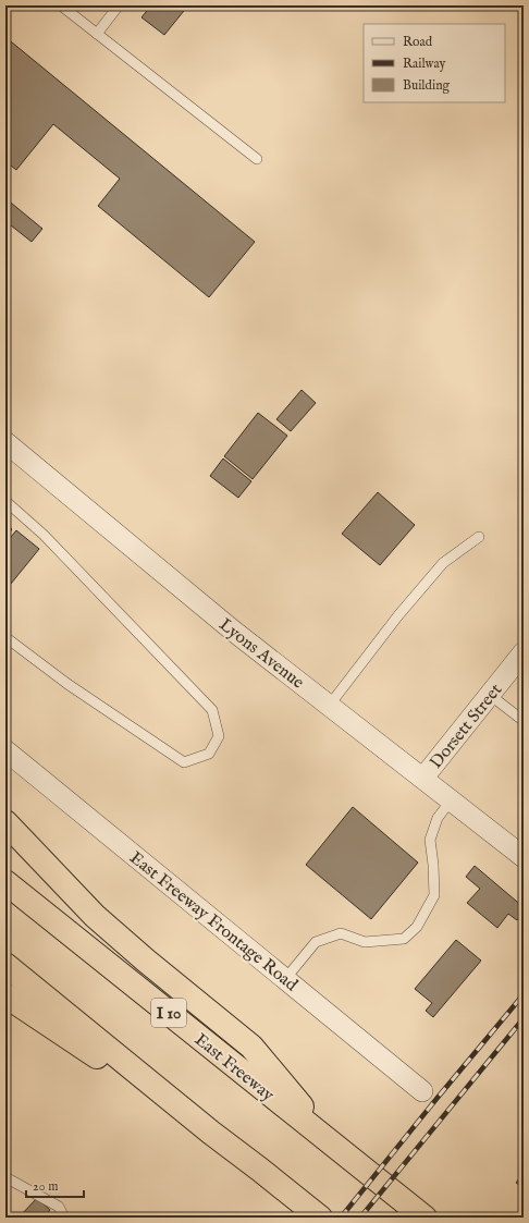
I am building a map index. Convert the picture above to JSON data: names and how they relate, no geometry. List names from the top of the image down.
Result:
{
  "streets": {
    "highway": ["I 10", "East Freeway"],
    "street": ["Lyons Avenue", "Dorsett Street", "East Freeway Frontage Road"]
  },
  "crossings": [
    ["Lyons Avenue", "Dorsett Street"]
  ],
  "legend": ["Road", "Railway", "Building"],
  "scale_bar": "20 m"
}
